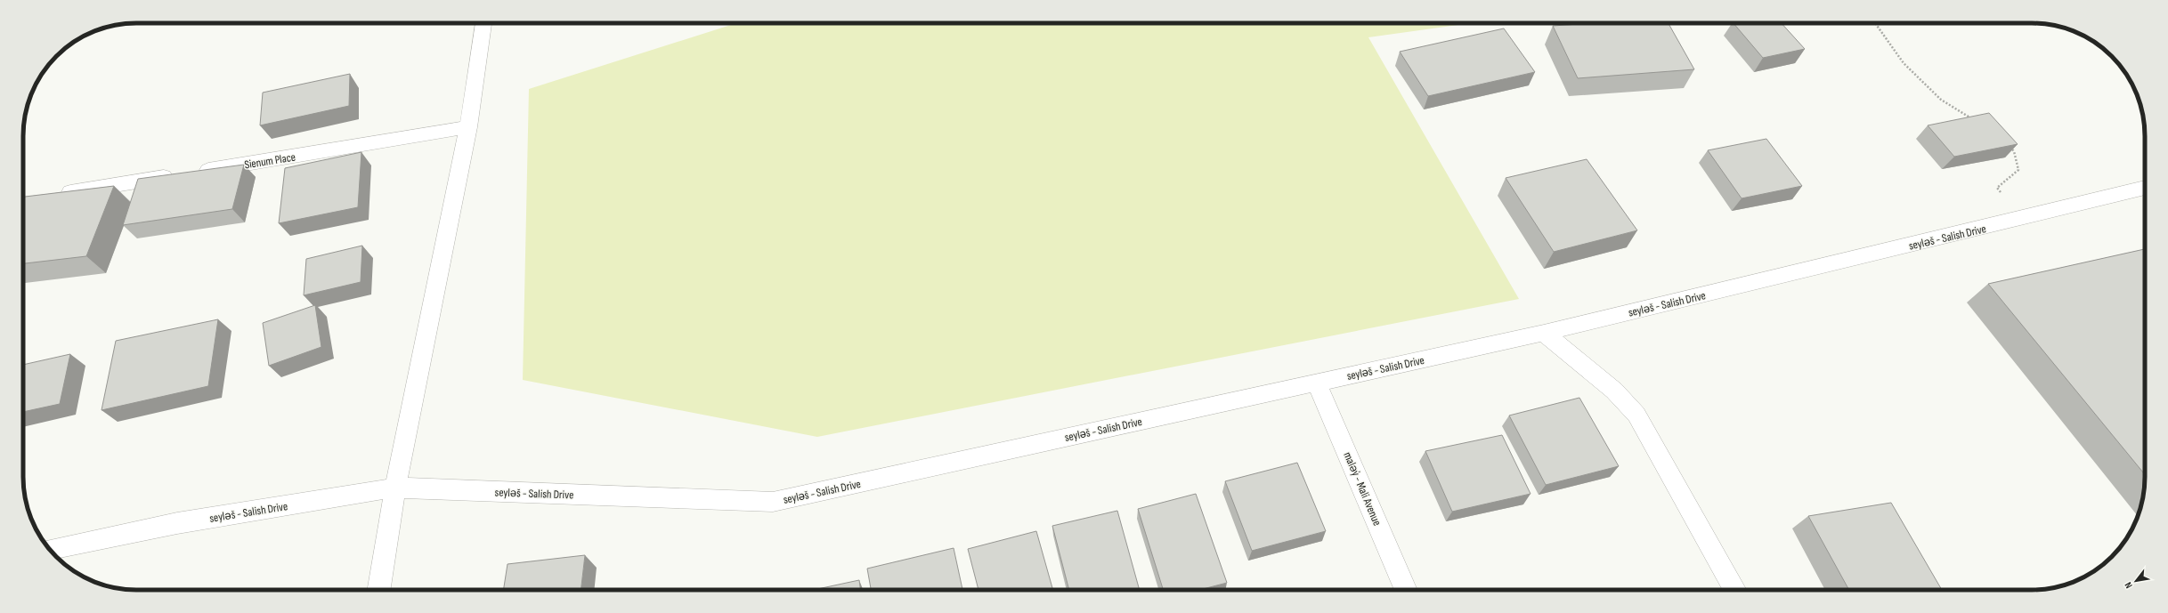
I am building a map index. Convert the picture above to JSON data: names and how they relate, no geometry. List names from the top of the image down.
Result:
{
  "streets": {
    "street": ["Sienum Place", "seyləš - Salish Drive", "maləy̓ - Mali Avenue"]
  },
  "crossings": [
    ["seyləš - Salish Drive", "maləy̓ - Mali Avenue"]
  ],
  "north": "bottom left"
}
